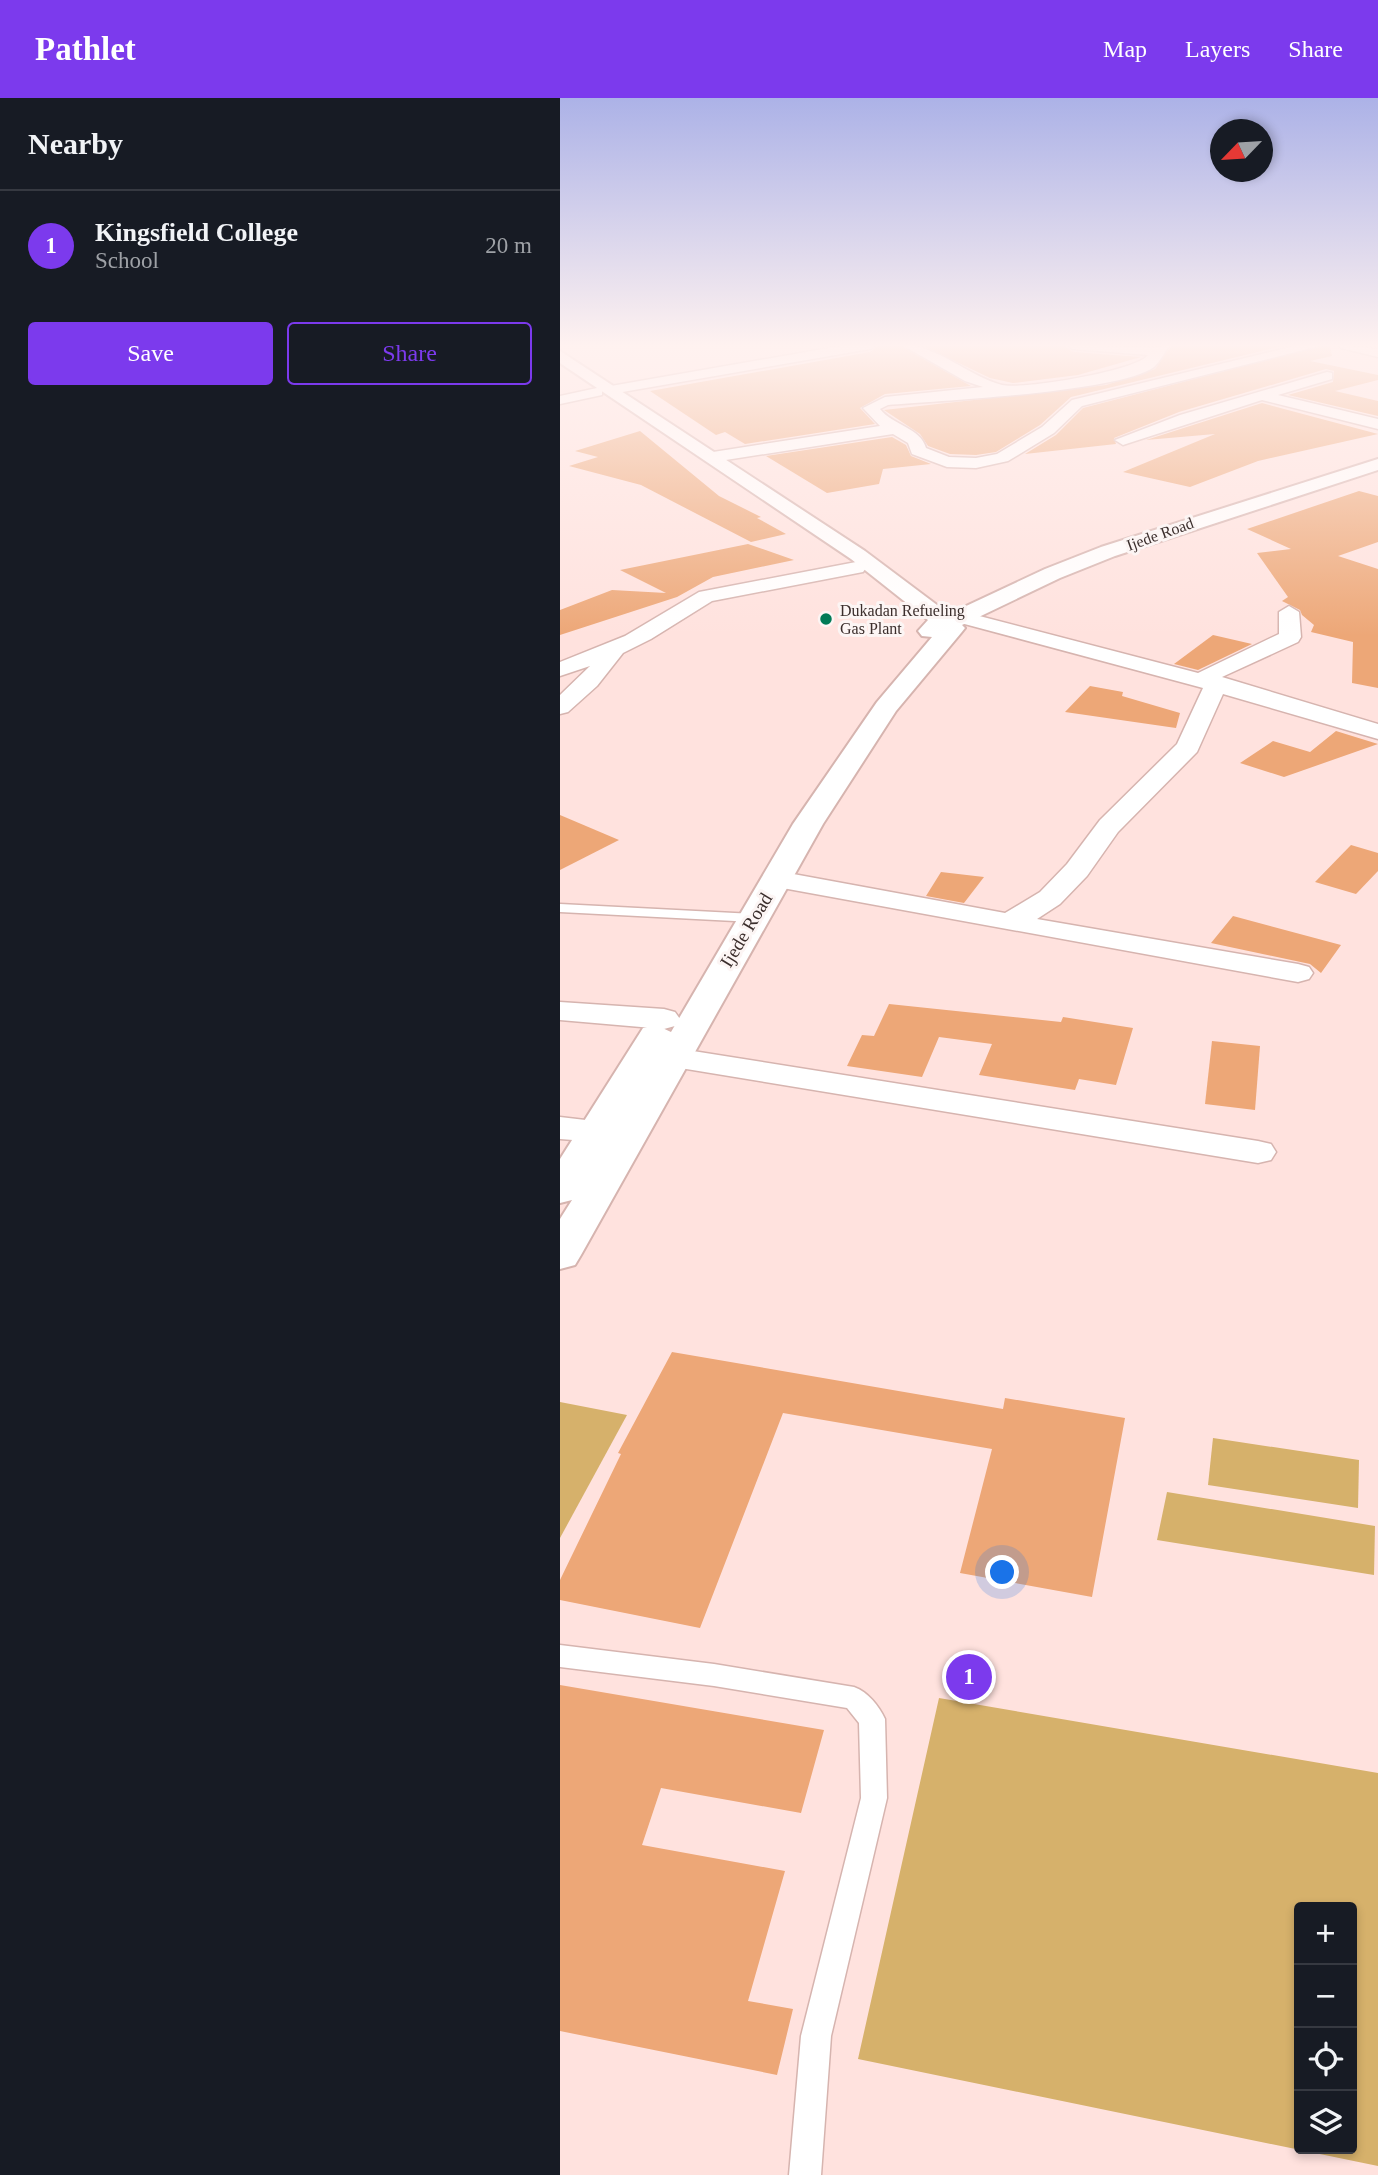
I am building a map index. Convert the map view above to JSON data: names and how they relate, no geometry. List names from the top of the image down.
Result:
{
  "streets": {
    "main road": ["Ijede Road"]
  },
  "places": ["Dukadan Refueling Gas Plant"],
  "north": "bottom left",
  "page": {
    "header": "Pathlet",
    "nav": ["Map", "Layers", "Share"],
    "heading": "Nearby",
    "list": [
      {
        "mark": "1",
        "name": "Kingsfield College",
        "note": "School",
        "value": "20 m"
      }
    ],
    "buttons": ["Save", "Share"],
    "pins": "1",
    "map_buttons": ["+", "−"]
  }
}
